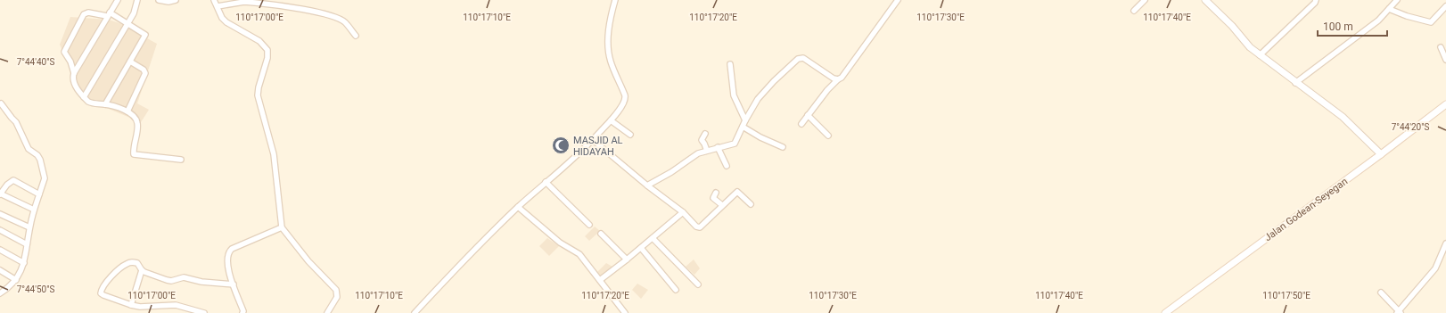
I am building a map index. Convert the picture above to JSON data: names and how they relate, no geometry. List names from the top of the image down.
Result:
{
  "streets": {
    "main road": ["Jalan Godean-Seyegan"]
  },
  "places": {
    "mosque": ["MASJID AL HIDAYAH"]
  },
  "scale_bar": "100 m",
  "coordinates": [
    "110°17'00\"E",
    "110°17'10\"E",
    "110°17'20\"E",
    "110°17'30\"E",
    "110°17'40\"E",
    "7°44'40\"S",
    "7°44'20\"S",
    "7°44'50\"S",
    "110°17'50\"E"
  ]
}
